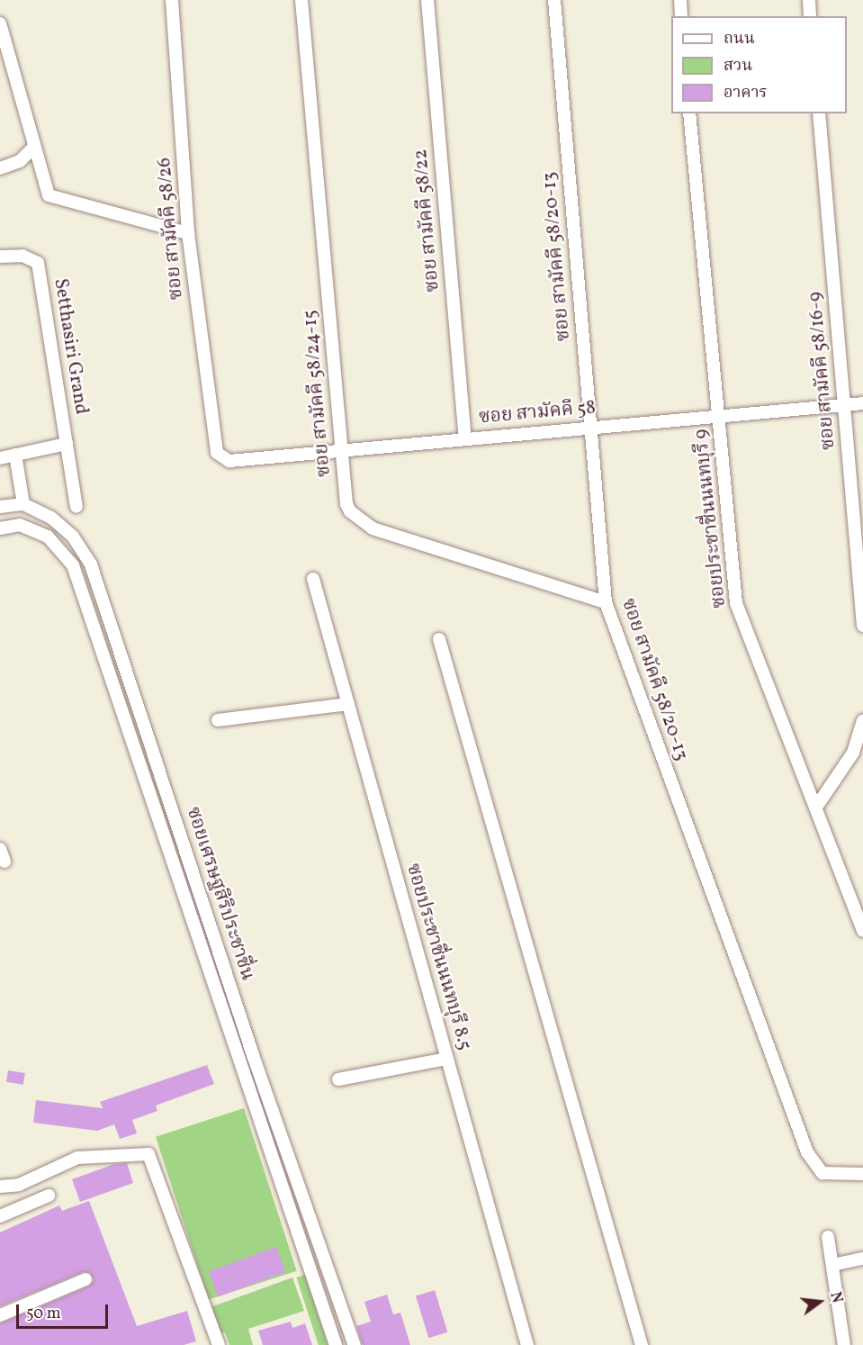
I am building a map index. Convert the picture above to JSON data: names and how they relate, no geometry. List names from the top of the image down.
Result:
{
  "streets": {
    "street": [
      "ซอย สามัคคี 58/22",
      "ซอย สามัคคี 58/26",
      "ซอย สามัคคี 58/20-13",
      "Setthasiri Grand",
      "ซอย สามัคคี 58/16-9",
      "ซอย สามัคคี 58/24-15",
      "ซอย สามัคคี 58",
      "ซอยประชาชื่นนนทบุรี 9",
      "ซอยเศรษฐสิริประชาชื่น",
      "ซอยประชาชื่นนนทบุรี 8.5"
    ]
  },
  "crossings": [
    ["ซอย สามัคคี 58/22", "ซอย สามัคคี 58"],
    ["ซอย สามัคคี 58/26", "ซอย สามัคคี 58"],
    ["ซอย สามัคคี 58/20-13", "ซอย สามัคคี 58/24-15"],
    ["ซอย สามัคคี 58/20-13", "ซอย สามัคคี 58"],
    ["ซอย สามัคคี 58/16-9", "ซอย สามัคคี 58"],
    ["ซอย สามัคคี 58/24-15", "ซอย สามัคคี 58"],
    ["ซอย สามัคคี 58", "ซอยประชาชื่นนนทบุรี 9"]
  ],
  "legend": ["ถนน", "สวน", "อาคาร"],
  "scale_bar": "50 m",
  "north": "right"
}
